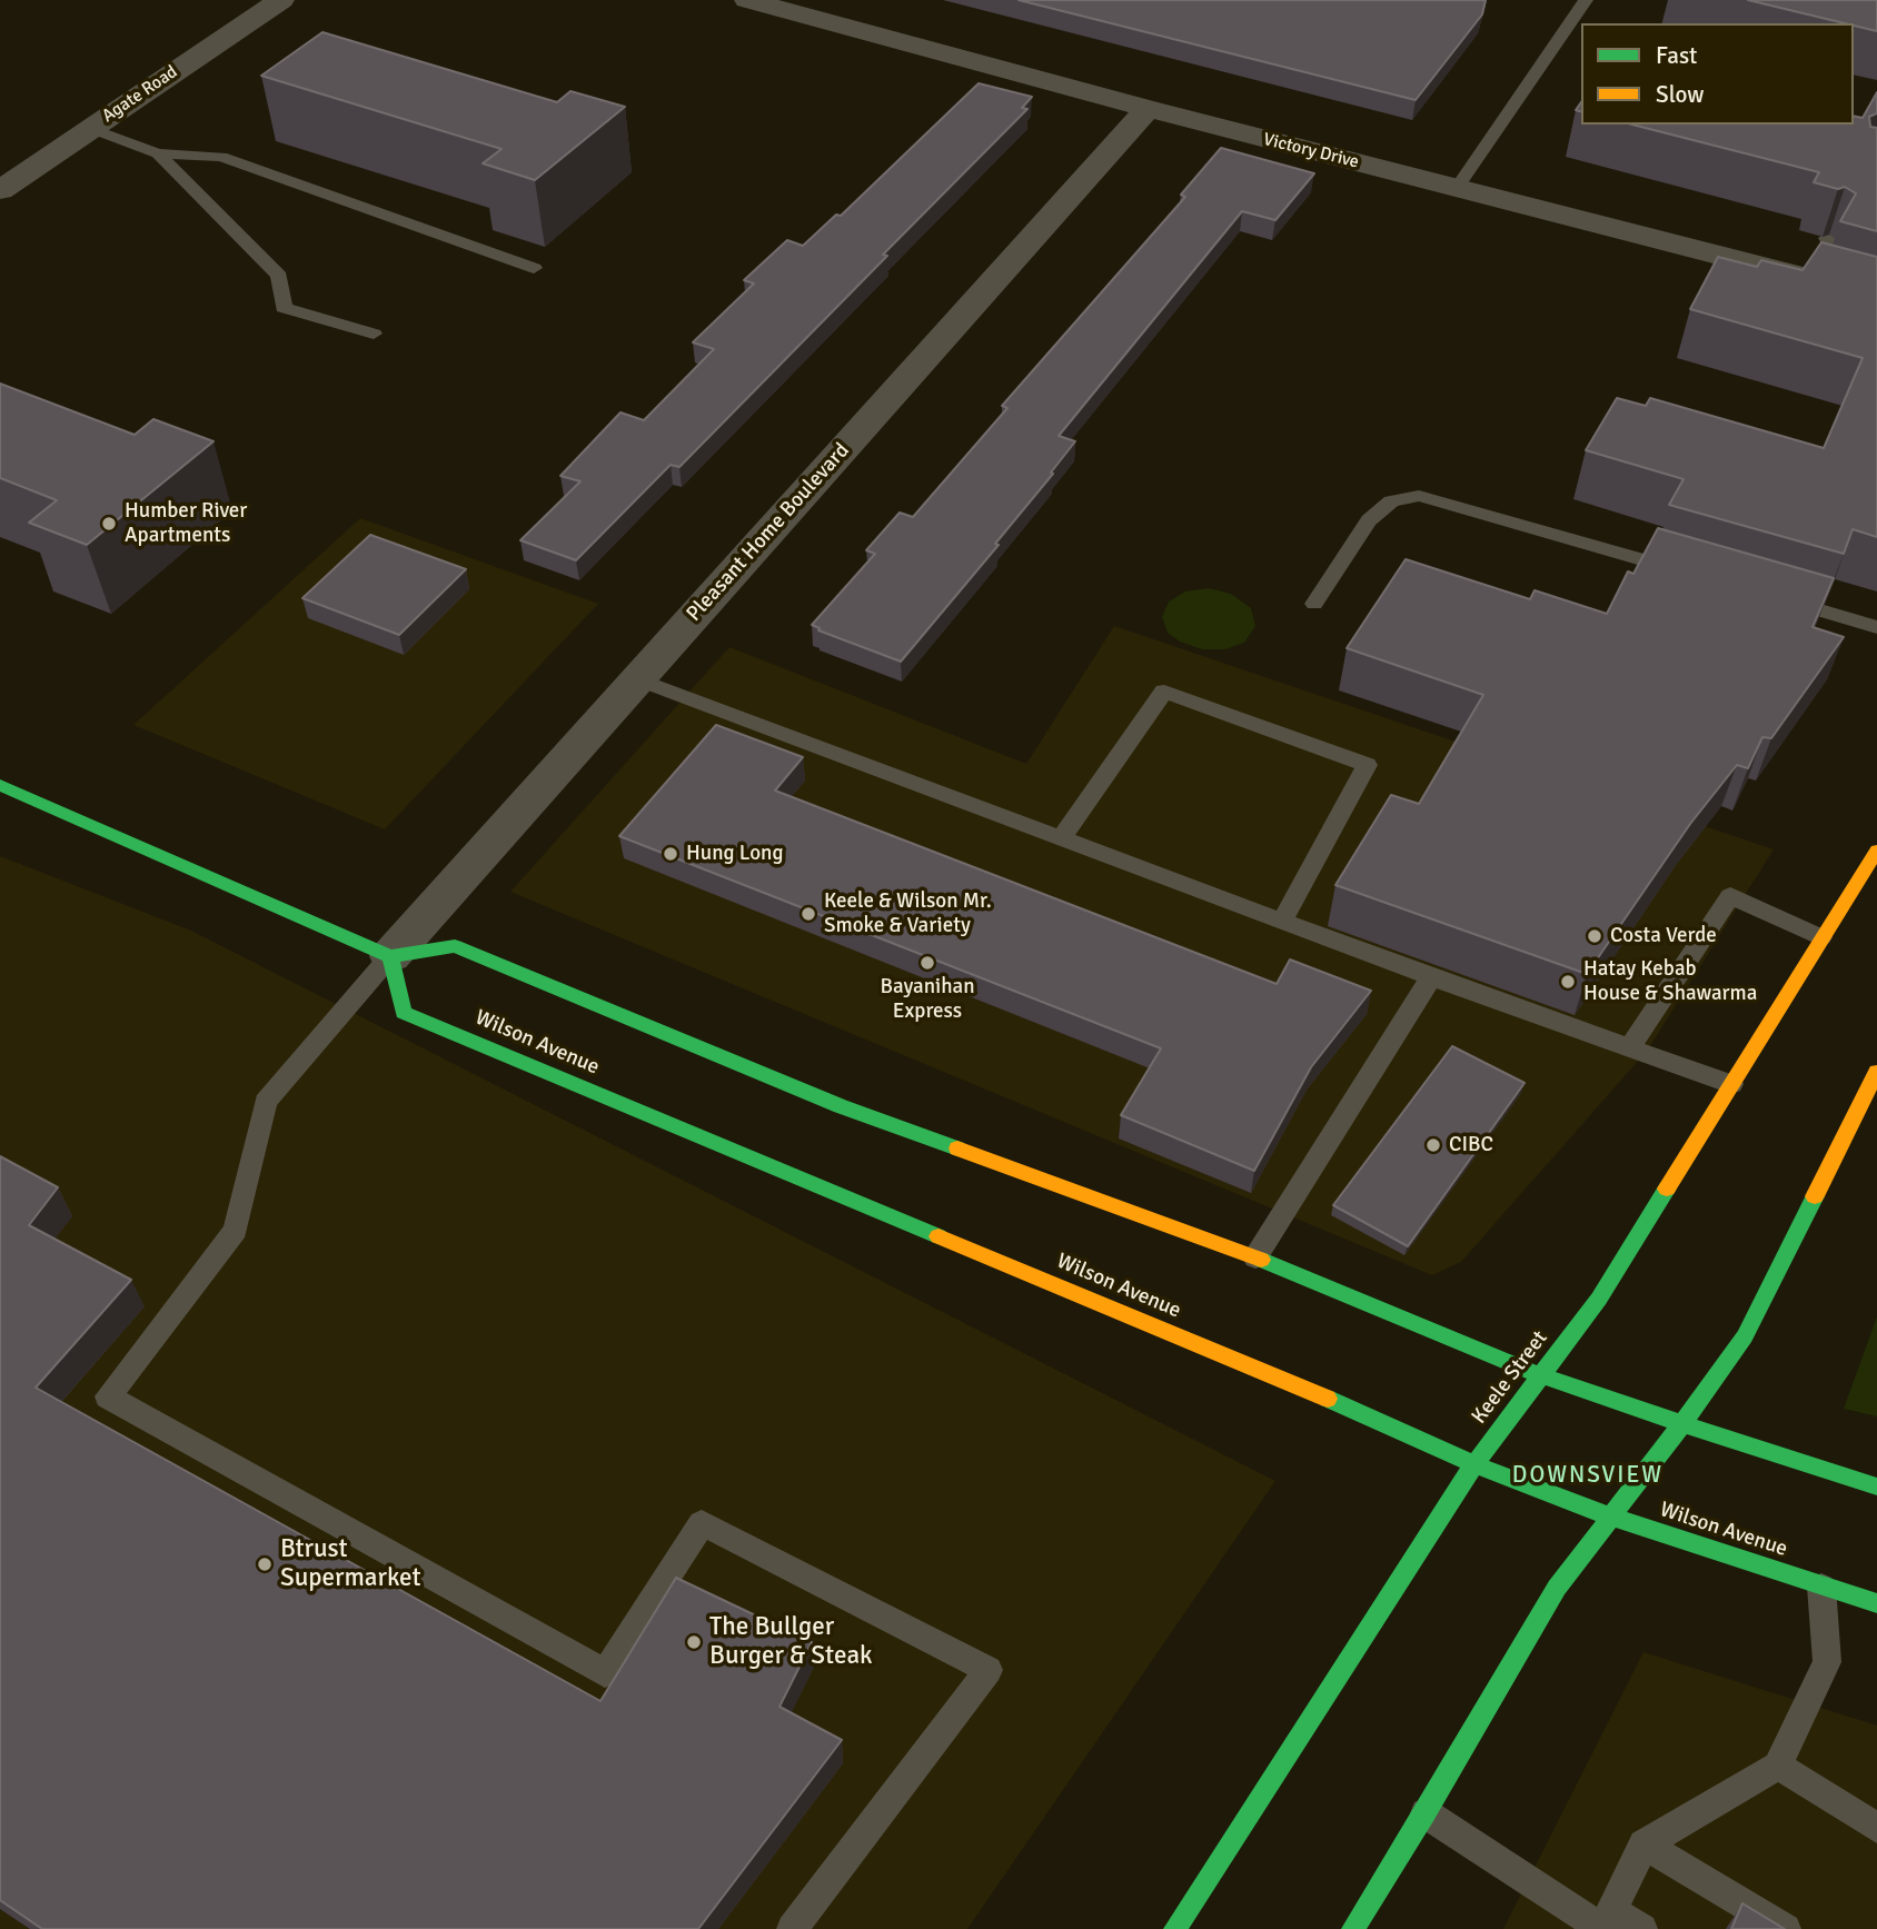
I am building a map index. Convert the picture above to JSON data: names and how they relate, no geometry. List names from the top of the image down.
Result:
{
  "streets": {
    "main road": ["Wilson Avenue", "Keele Street"],
    "street": ["Agate Road", "Victory Drive", "Pleasant Home Boulevard"]
  },
  "crossings": [
    ["Victory Drive", "Pleasant Home Boulevard"],
    ["Pleasant Home Boulevard", "Wilson Avenue"],
    ["Wilson Avenue", "Keele Street"]
  ],
  "districts": ["DOWNSVIEW"],
  "places": [
    "Humber River Apartments",
    "Hung Long",
    "Keele & Wilson Mr. Smoke & Variety",
    "Costa Verde",
    "Bayanihan Express",
    "Hatay Kebab House & Shawarma",
    "CIBC",
    "Btrust Supermarket",
    "The Bullger Burger & Steak"
  ],
  "legend": ["Fast", "Slow"]
}
